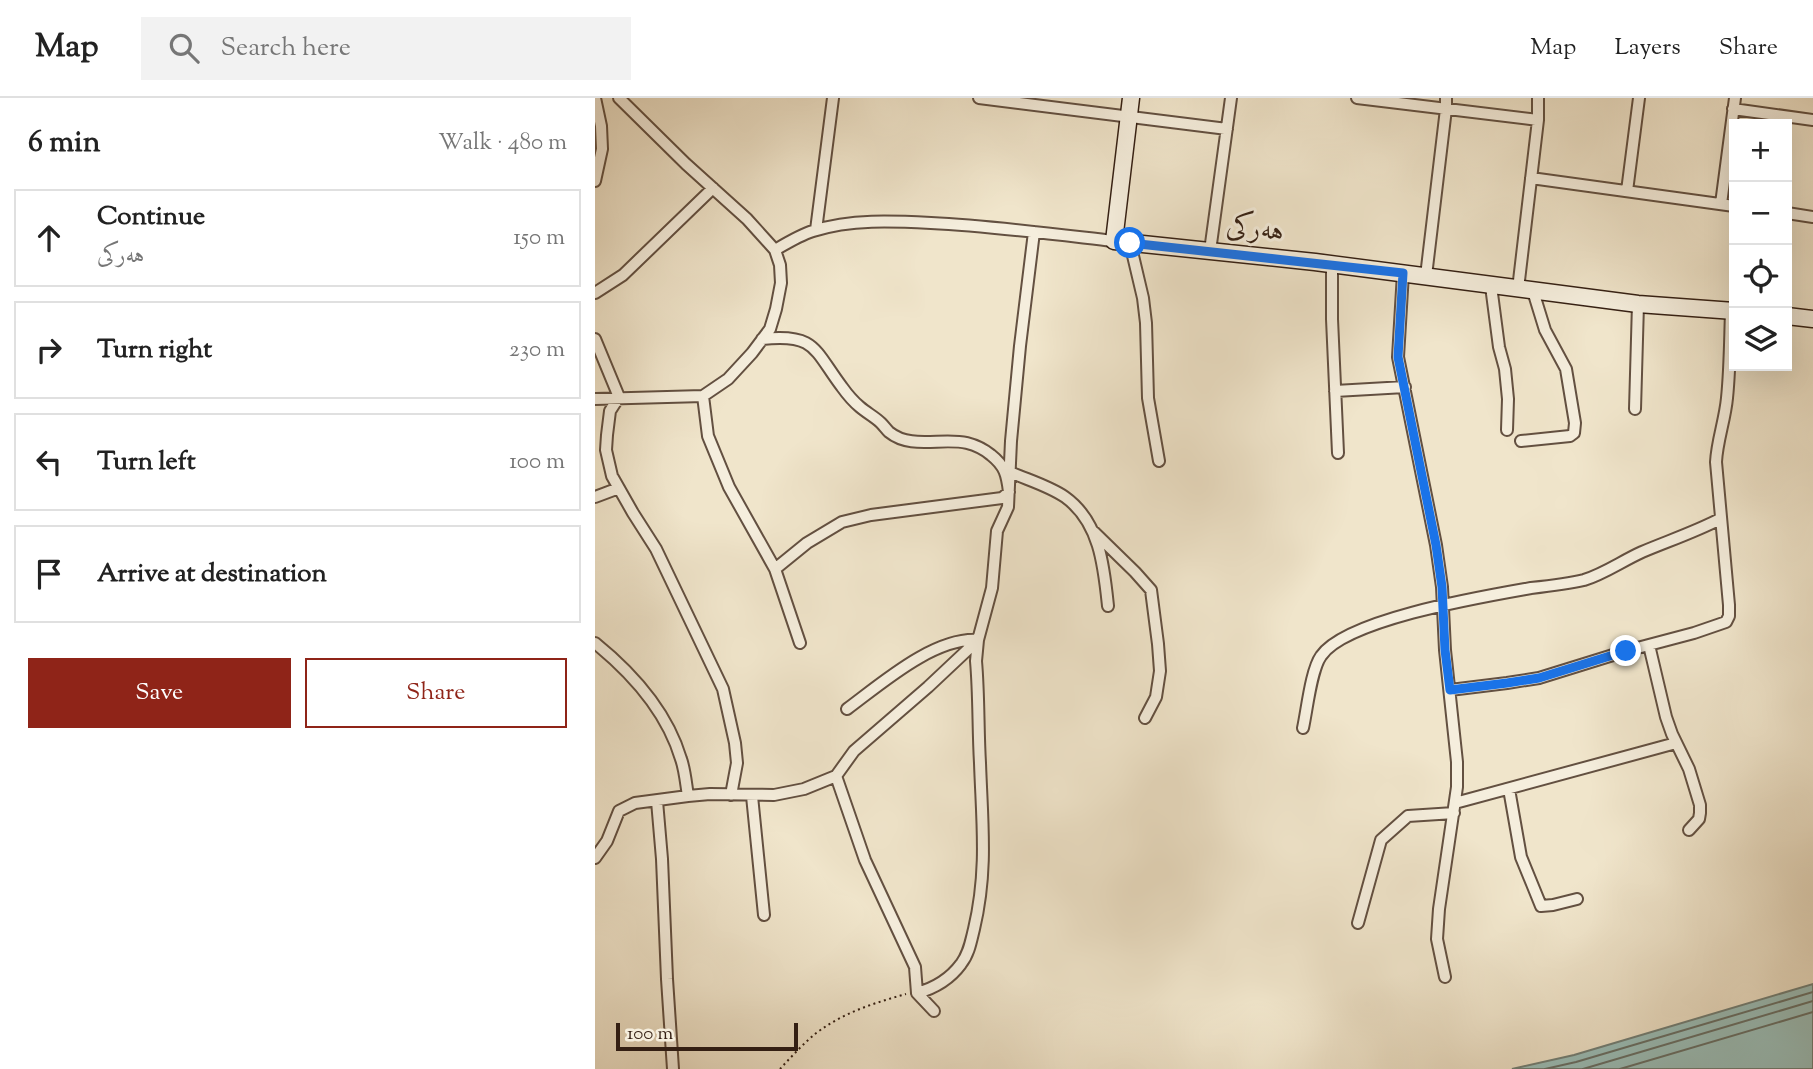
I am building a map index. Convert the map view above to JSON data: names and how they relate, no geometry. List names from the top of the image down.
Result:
{
  "streets": {
    "street": ["هەرکی"]
  },
  "scale_bar": "100 m",
  "page": {
    "header": "Map",
    "search": "Search here",
    "nav": ["Map", "Layers", "Share"],
    "heading": ["6 min", "Walk · 480 m"],
    "map_buttons": ["+", "−"],
    "list": [
      ["Continue", "هەرکی", "150 m"],
      ["Turn right", "230 m"],
      ["Turn left", "100 m"],
      "Arrive at destination"
    ],
    "buttons": ["Save", "Share"],
    "scale": "100 m"
  }
}
